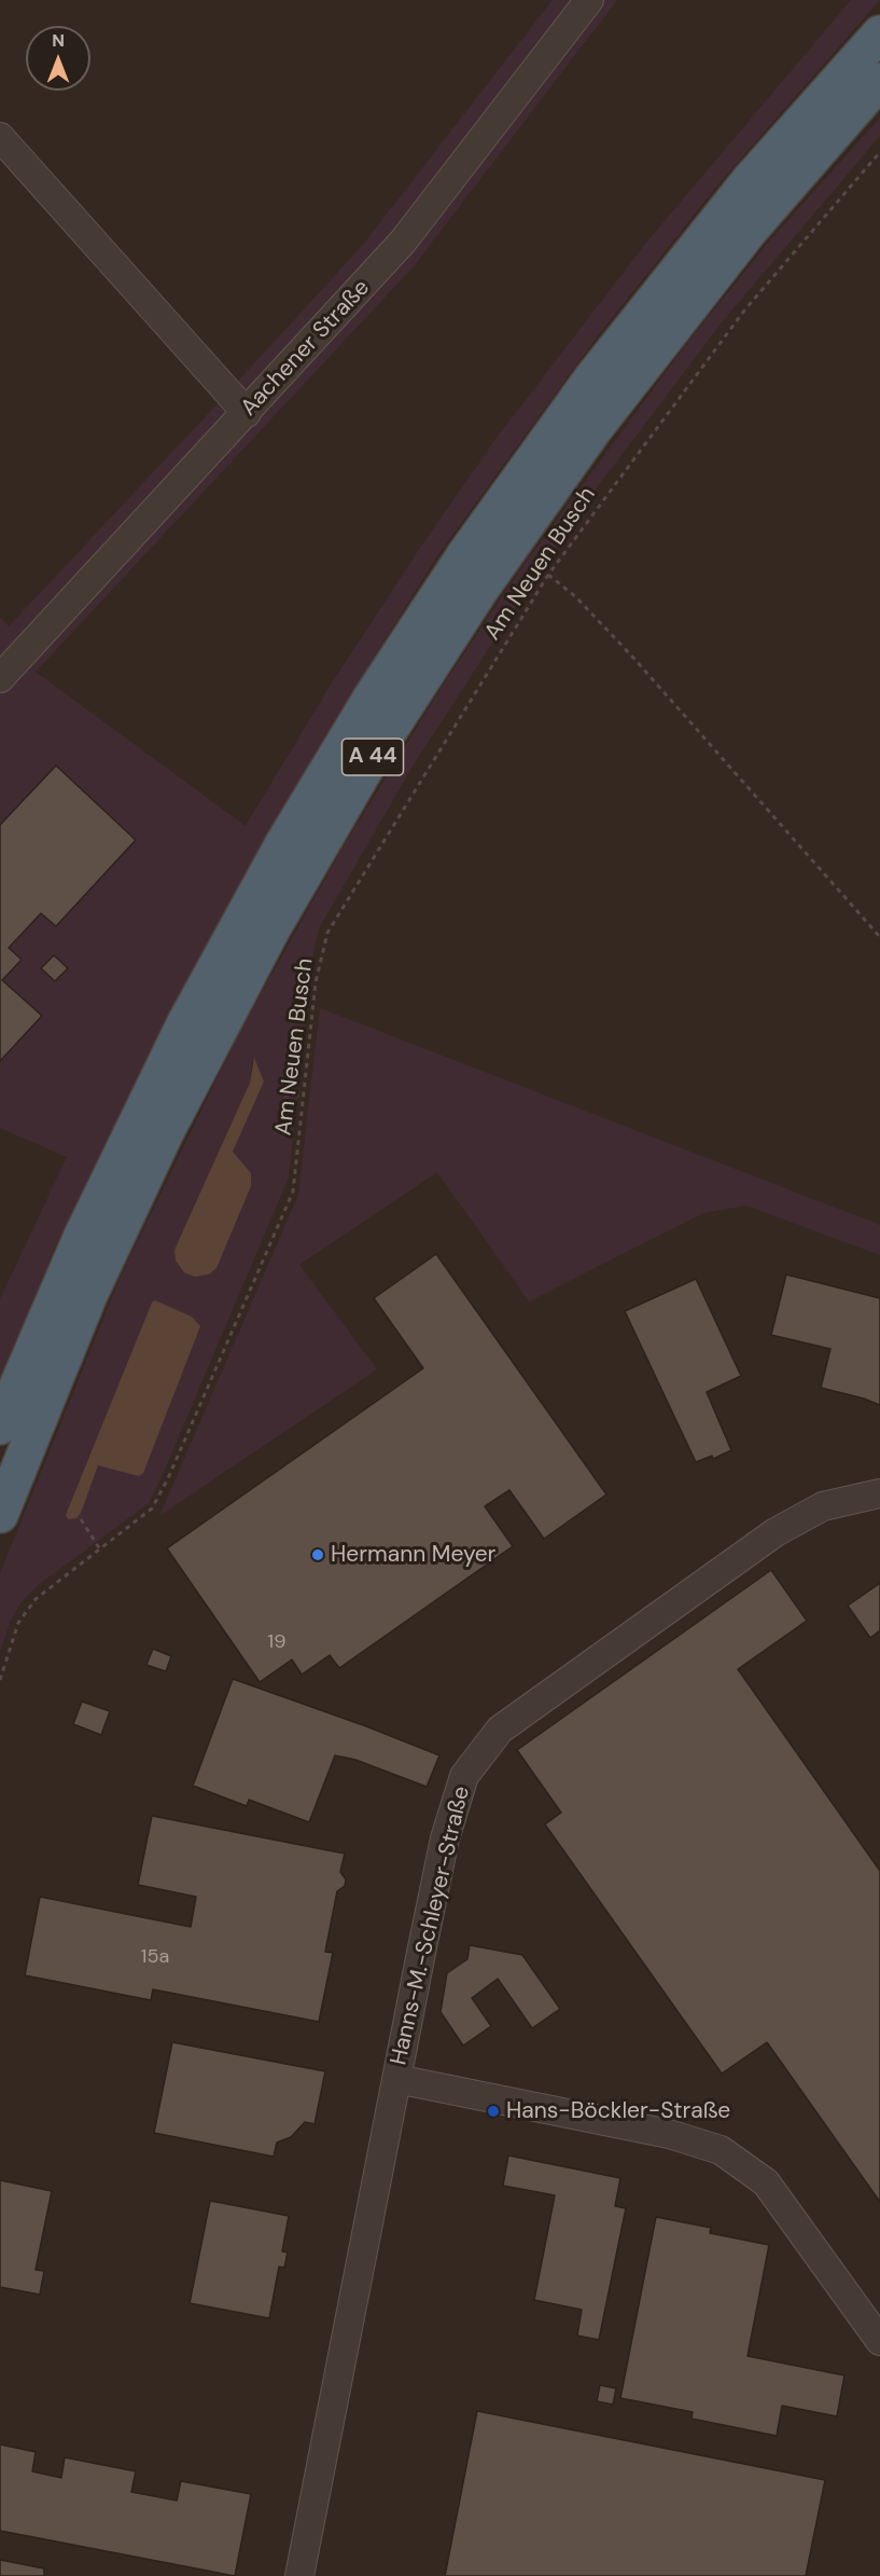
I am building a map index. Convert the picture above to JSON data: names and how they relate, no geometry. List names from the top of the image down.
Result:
{
  "streets": {
    "highway": ["A 44"],
    "street": ["Aachener Straße", "Hanns-M.-Schleyer-Straße"],
    "path": ["Am Neuen Busch"]
  },
  "places": ["Hermann Meyer", "Hans-Böckler-Straße"],
  "house_numbers": ["19", "15a"],
  "north": "top"
}
